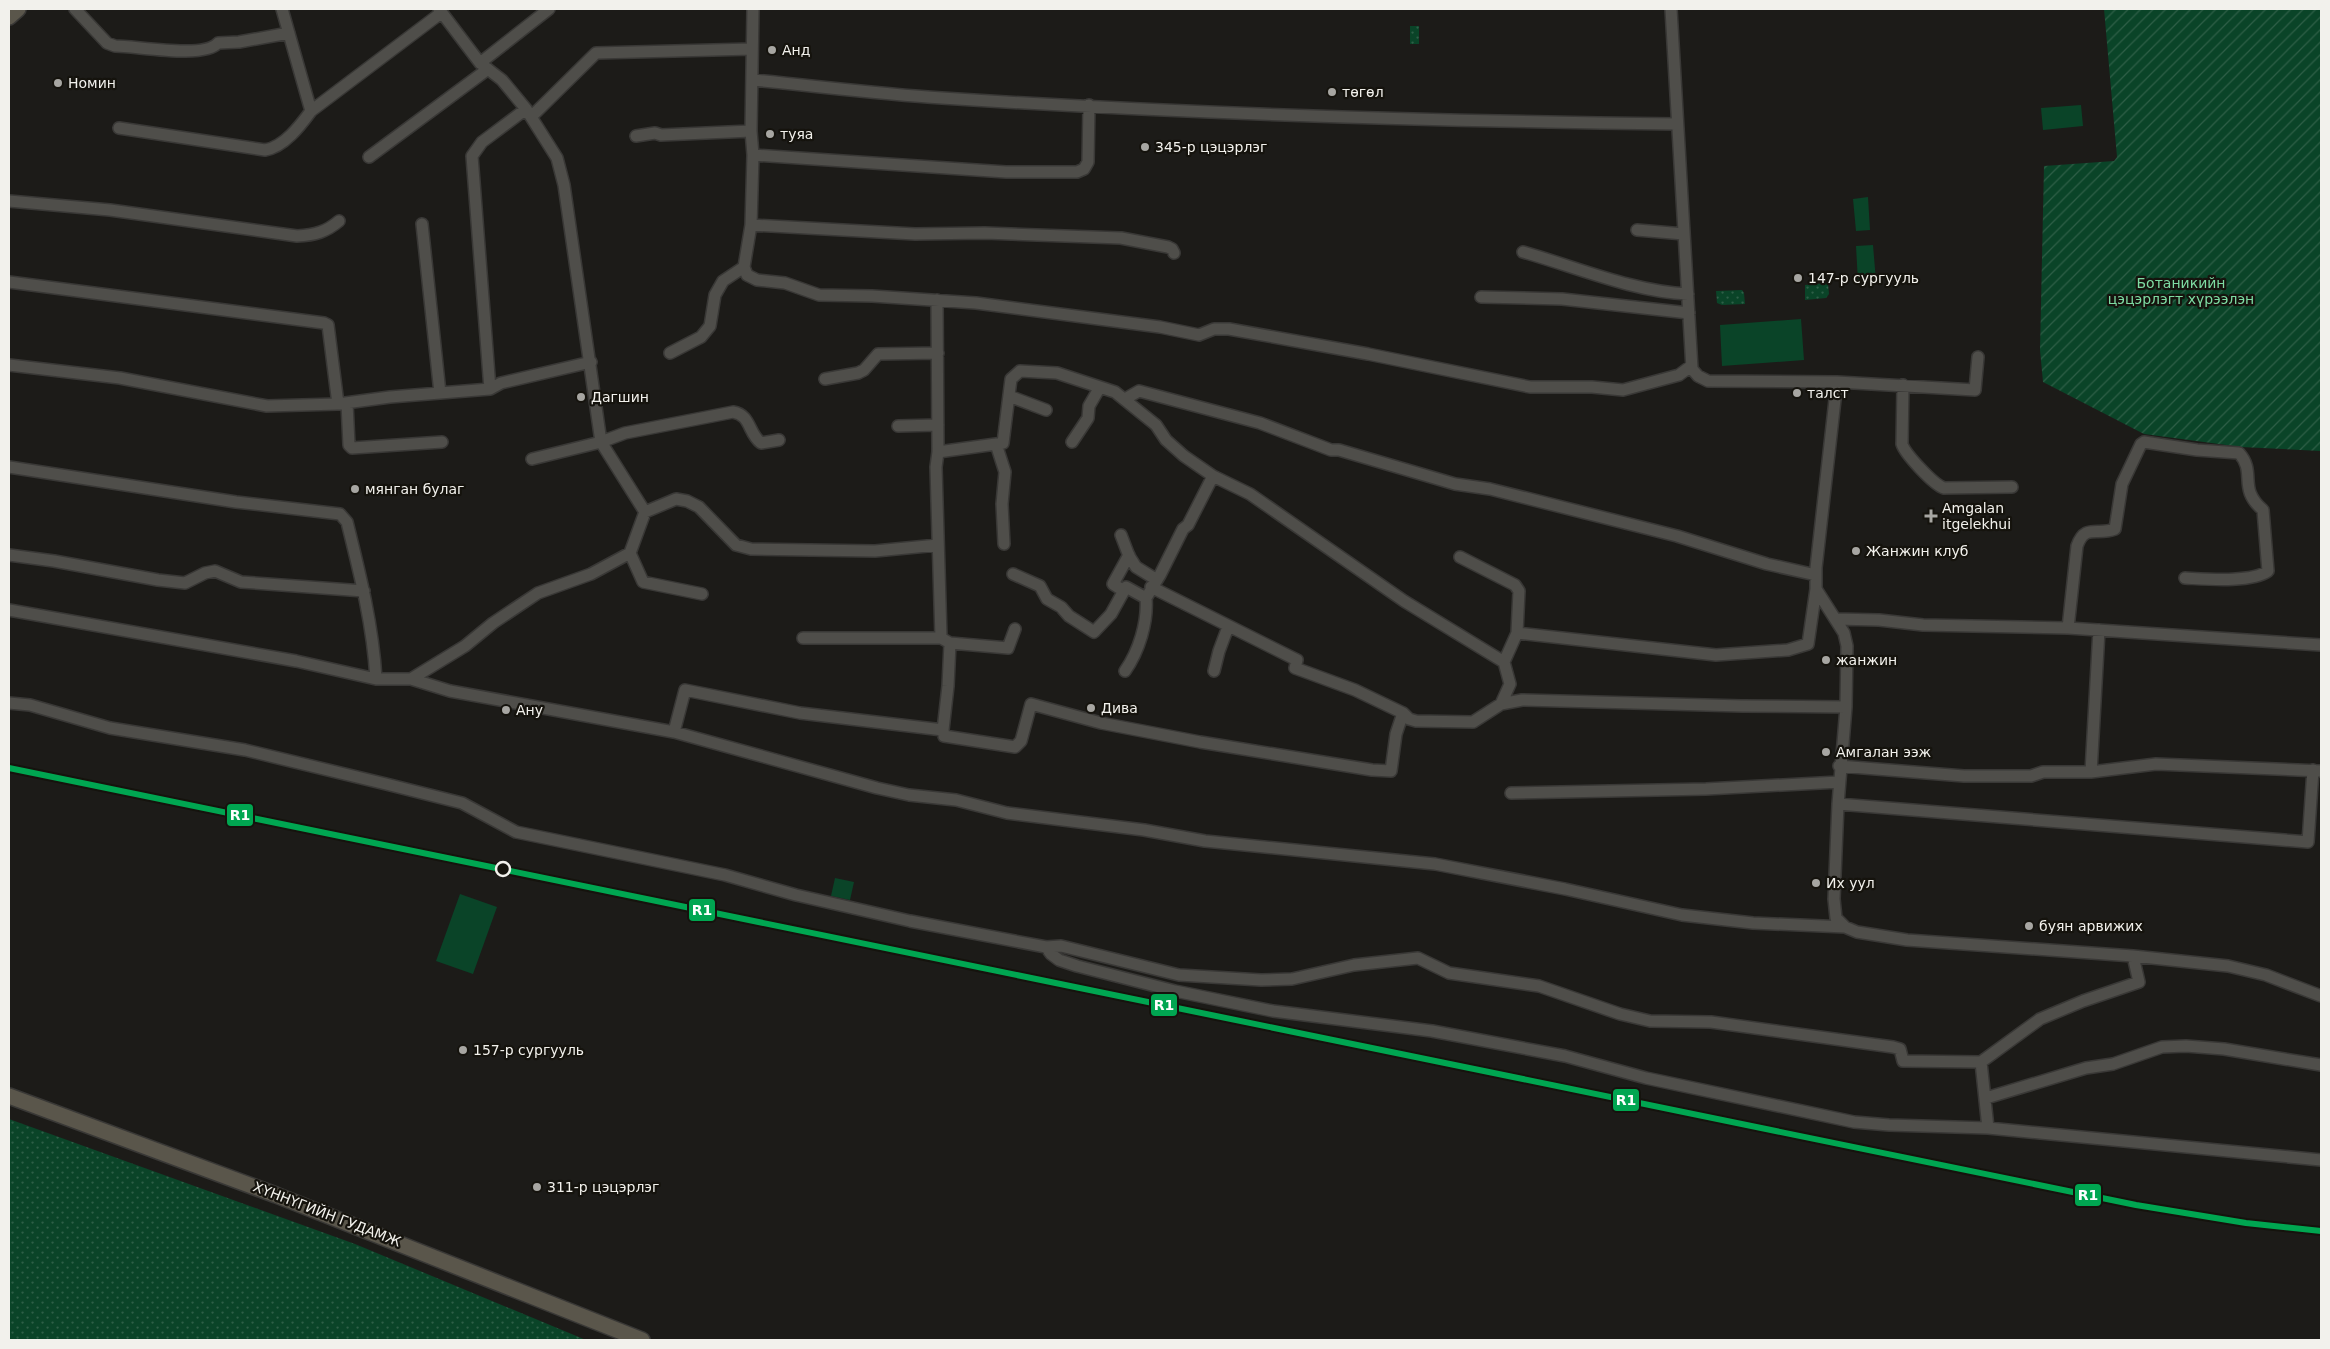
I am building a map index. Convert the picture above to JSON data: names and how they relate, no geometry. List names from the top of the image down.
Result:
{
  "streets": {
    "main road": ["ХҮННҮГИЙН ГУДАМЖ"]
  },
  "parks": ["Ботаникийн цэцэрлэгт хүрээлэн"],
  "places": {
    "other": [
      "Анд",
      "Номин",
      "төгөл",
      "туяа",
      "345-р цэцэрлэг",
      "147-р сургууль",
      "талст",
      "Дагшин",
      "мянган булаг",
      "Жанжин клуб",
      "жанжин",
      "Дива",
      "Ану",
      "Амгалан ээж",
      "Их уул",
      "буян арвижих",
      "157-р сургууль",
      "311-р цэцэрлэг"
    ],
    "health": ["Amgalan itgelekhui"]
  },
  "lines": ["transit line R1"]
}
